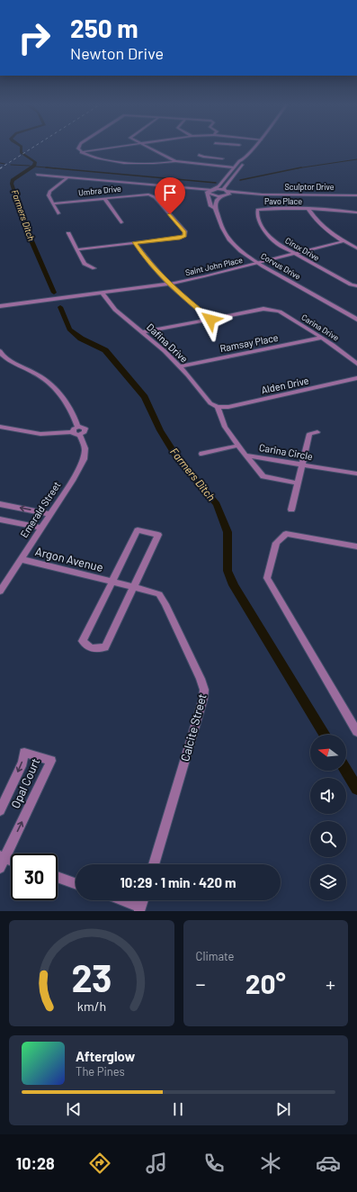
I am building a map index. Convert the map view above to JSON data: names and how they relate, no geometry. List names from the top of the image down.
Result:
{
  "streets": {
    "street": [
      "Sculptor Drive",
      "Umbra Drive",
      "Pavo Place",
      "Cirux Drive",
      "Saint John Place",
      "Corvus Drive",
      "Carina Drive",
      "Dafina Drive",
      "Ramsay Place",
      "Alden Drive",
      "Carina Circle",
      "Emerald Street",
      "Argon Avenue",
      "Calcite Street",
      "Opal Court"
    ]
  },
  "crossings": [
    ["Pavo Place", "Cirux Drive"],
    ["Cirux Drive", "Saint John Place"],
    ["Saint John Place", "Corvus Drive"],
    ["Saint John Place", "Dafina Drive"],
    ["Carina Drive", "Ramsay Place"],
    ["Dafina Drive", "Ramsay Place"],
    ["Dafina Drive", "Alden Drive"],
    ["Dafina Drive", "Carina Circle"],
    ["Alden Drive", "Carina Circle"],
    ["Emerald Street", "Argon Avenue"],
    ["Argon Avenue", "Calcite Street"]
  ],
  "water": ["Farmers Ditch"],
  "north": "left",
  "page": {
    "turn": ["250 m", "Newton Drive"],
    "limit": "30",
    "trip": "10:29 · 1 min · 420 m",
    "tile": "Climate",
    "heat": ["−", "20°", "+"],
    "song": ["Afterglow", "The Pines"],
    "tabs": "10:28",
    "gauge": ["23", "km/h"]
  }
}
